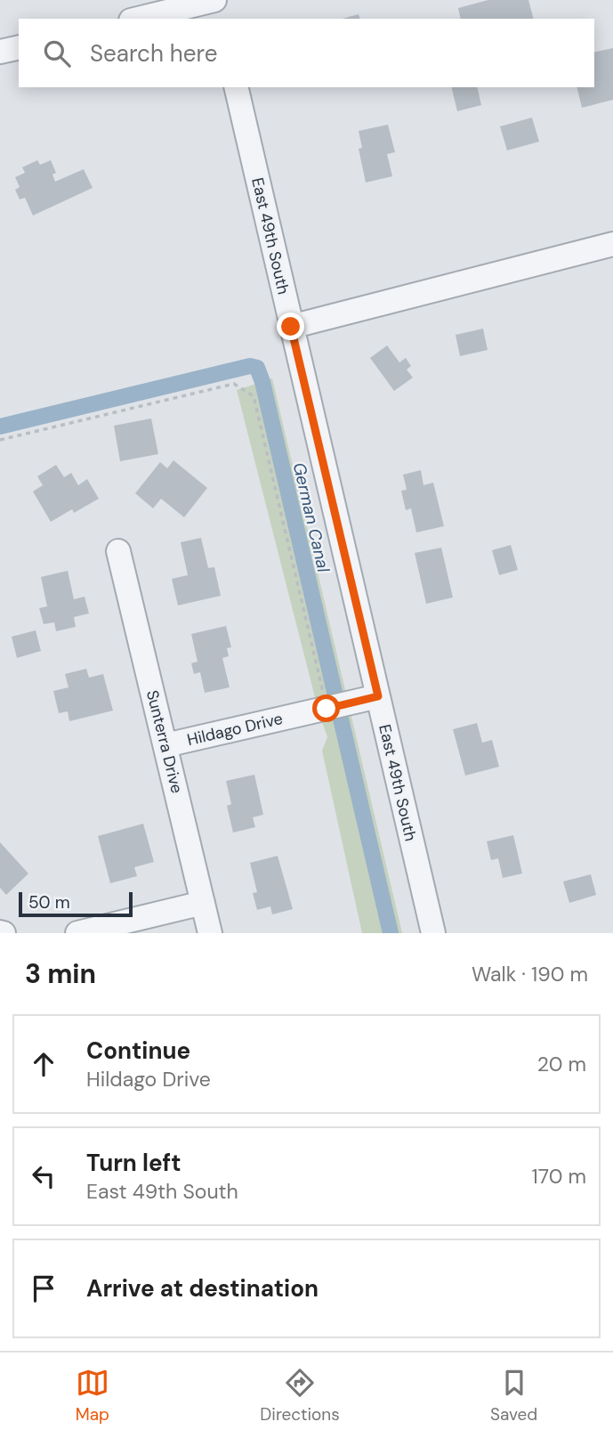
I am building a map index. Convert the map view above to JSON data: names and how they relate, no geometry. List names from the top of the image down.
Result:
{
  "streets": {
    "street": ["East 49th South", "Hildago Drive", "Sunterra Drive"]
  },
  "crossings": [
    ["East 49th South", "Hildago Drive"],
    ["Hildago Drive", "Sunterra Drive"]
  ],
  "water": ["German Canal"],
  "scale_bar": "50 m",
  "page": {
    "search": "Search here",
    "scale": "50 m",
    "heading": ["3 min", "Walk · 190 m"],
    "list": [
      ["Continue", "Hildago Drive", "20 m"],
      ["Turn left", "East 49th South", "170 m"],
      "Arrive at destination"
    ],
    "nav": ["Map", "Directions", "Saved"]
  }
}
